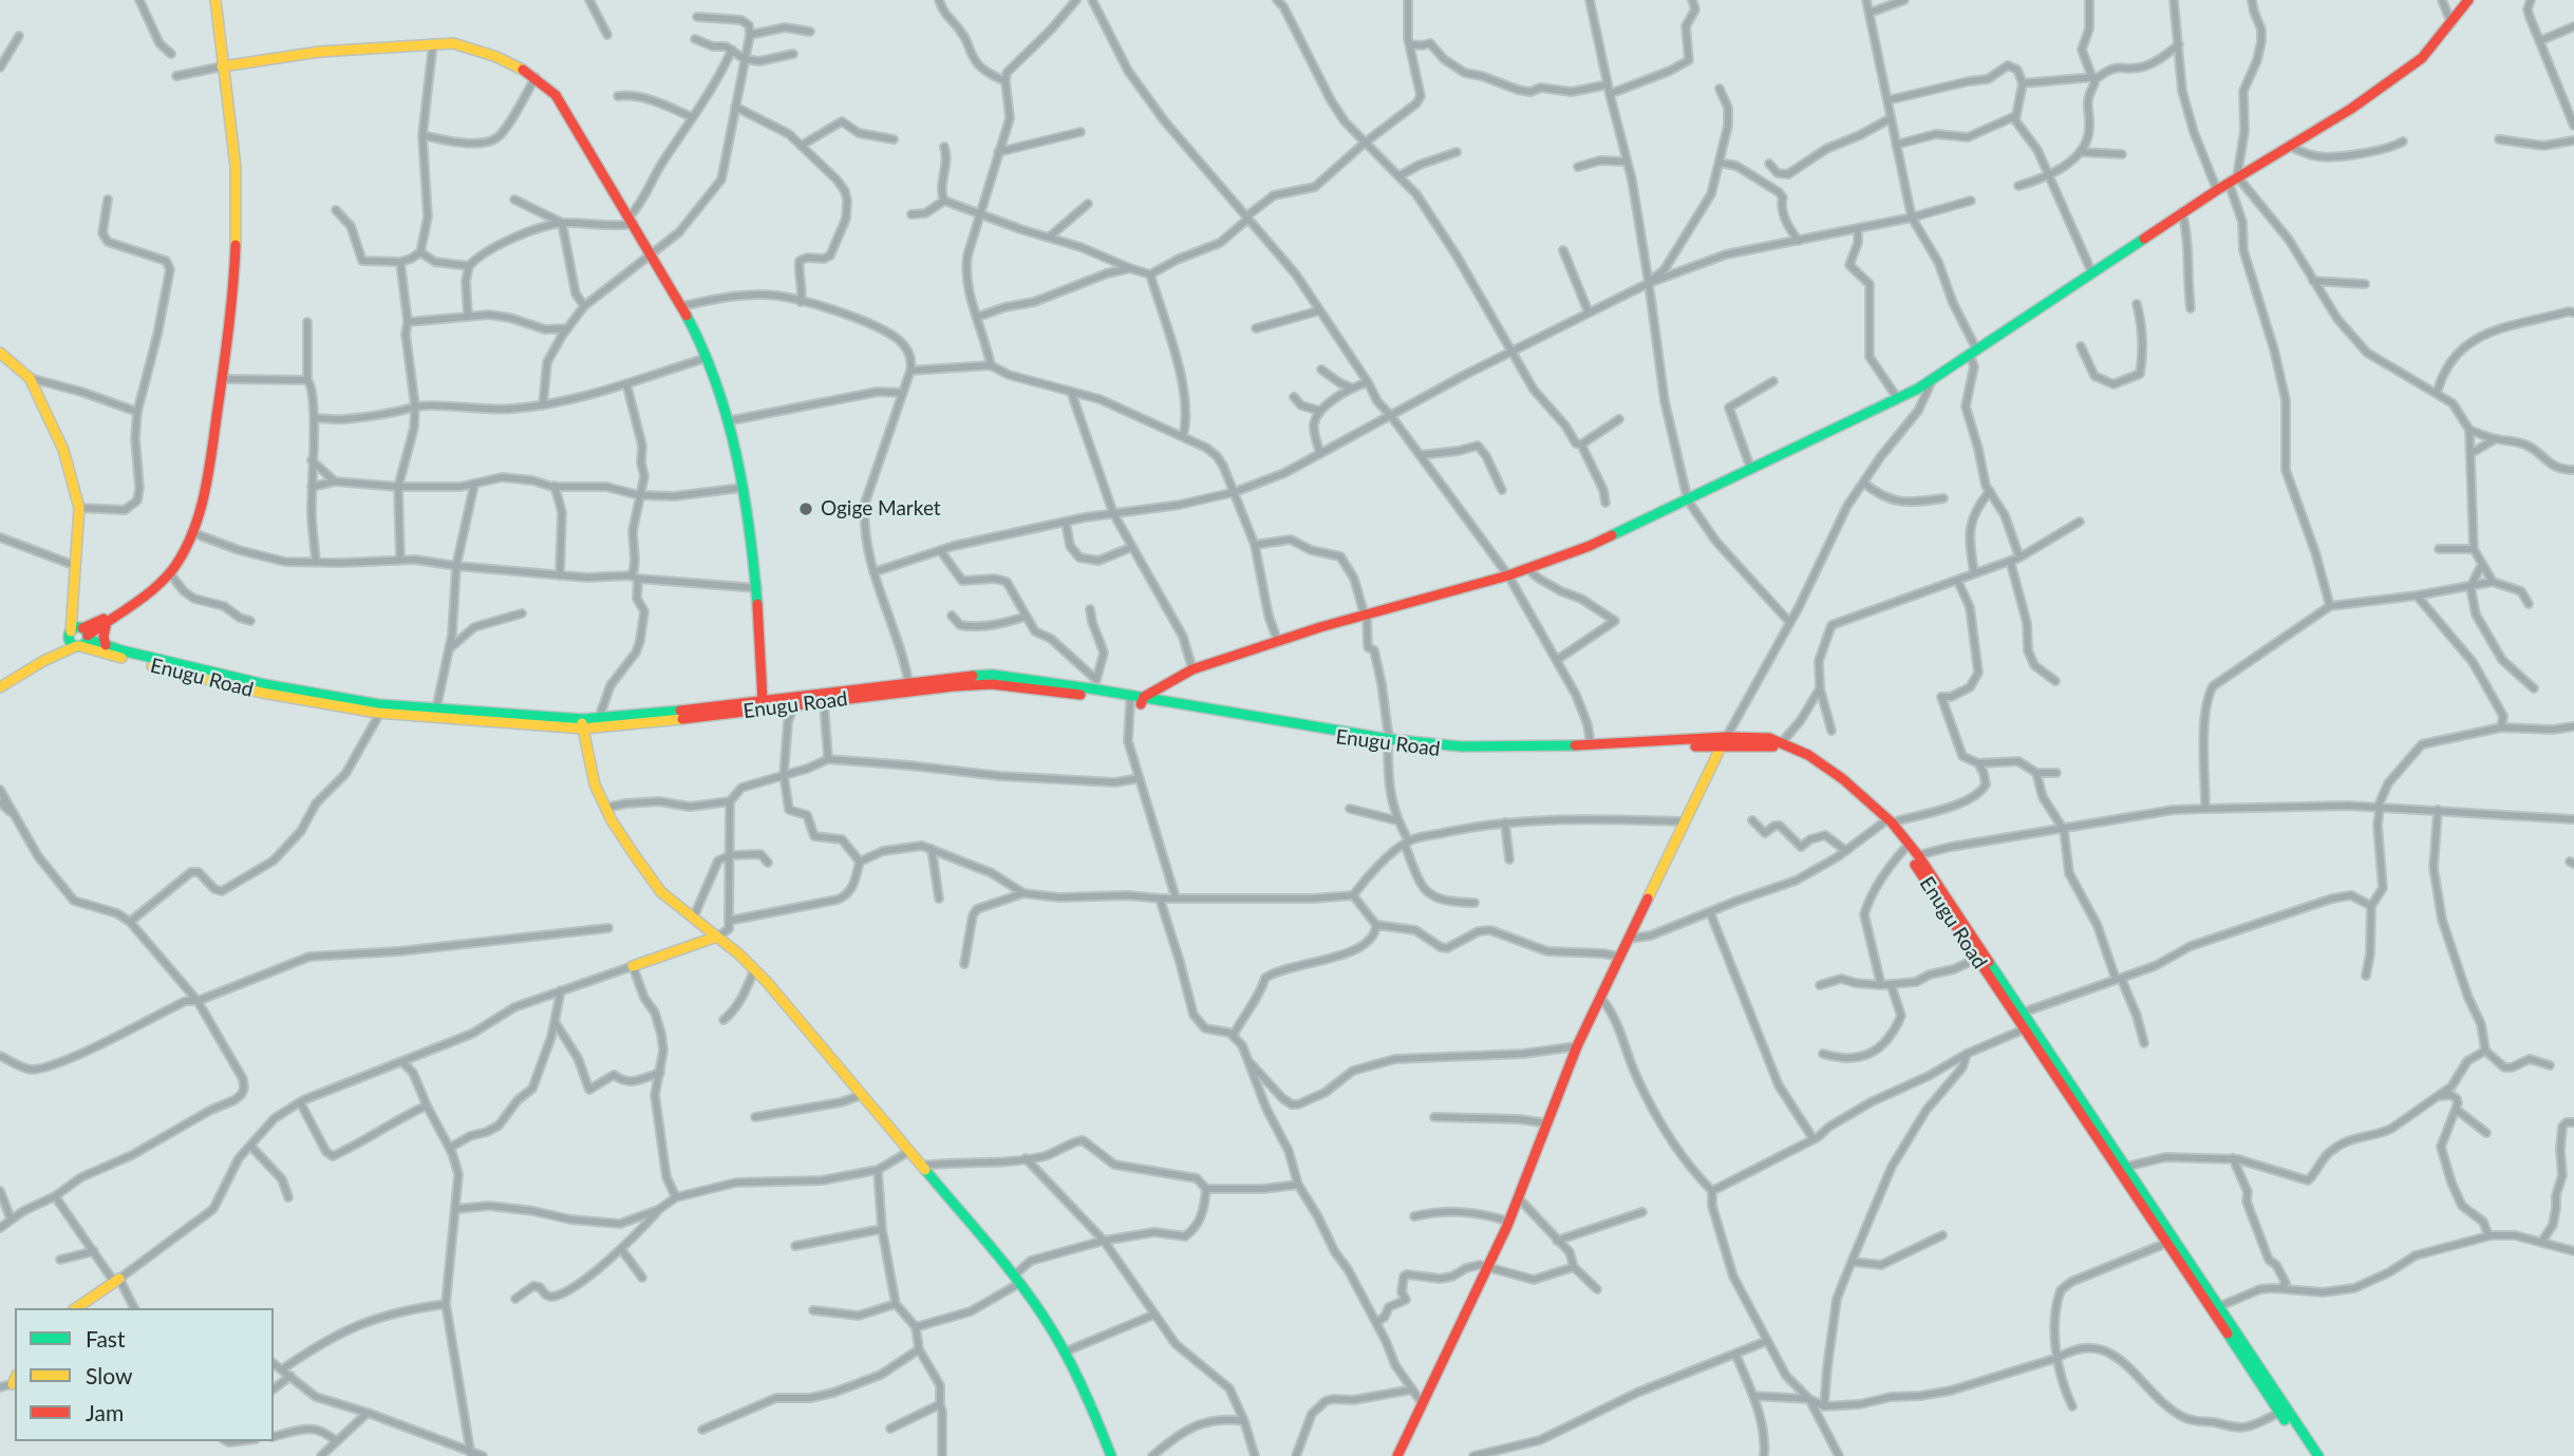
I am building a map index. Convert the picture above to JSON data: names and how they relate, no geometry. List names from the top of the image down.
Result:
{
  "streets": {
    "main road": ["Enugu Road"]
  },
  "places": ["Ogige Market"],
  "legend": ["Fast", "Slow", "Jam"]
}
